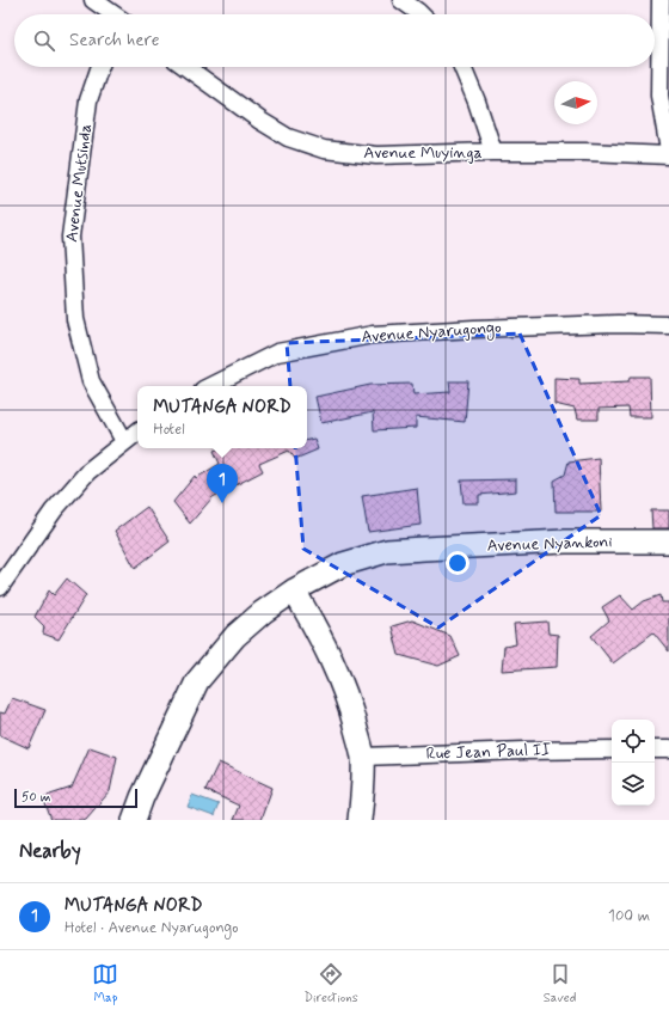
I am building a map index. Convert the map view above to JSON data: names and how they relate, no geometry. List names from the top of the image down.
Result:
{
  "streets": {
    "street": [
      "Avenue Muyinga",
      "Avenue Mutsinda",
      "Avenue Nyarugongo",
      "Avenue Nyankoni",
      "Rue Jean Paul II"
    ]
  },
  "scale_bar": "50 m",
  "north": "right",
  "page": {
    "search": "Search here",
    "popup": ["MUTANGA NORD", "Hotel"],
    "pins": "1",
    "scale": "50 m",
    "heading": "Nearby",
    "list": [
      {
        "mark": "1",
        "name": "MUTANGA NORD",
        "note": "Hotel · Avenue Nyarugongo",
        "value": "100 m"
      }
    ],
    "nav": ["Map", "Directions", "Saved"]
  }
}
